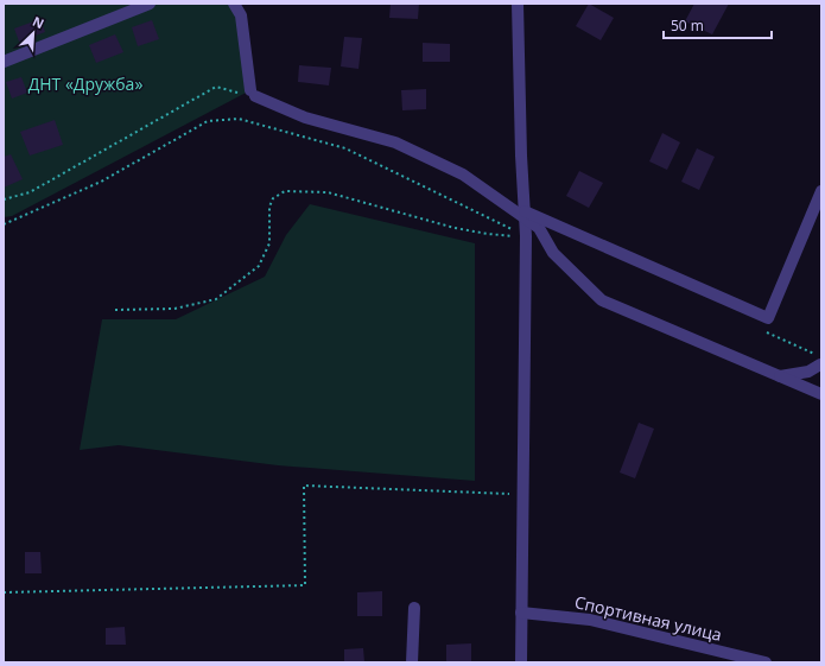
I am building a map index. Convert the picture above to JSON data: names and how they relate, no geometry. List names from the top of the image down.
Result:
{
  "streets": {
    "street": ["Спортивная улица"]
  },
  "parks": ["ДНТ «Дружба»"],
  "scale_bar": "50 m",
  "north": "top right"
}
